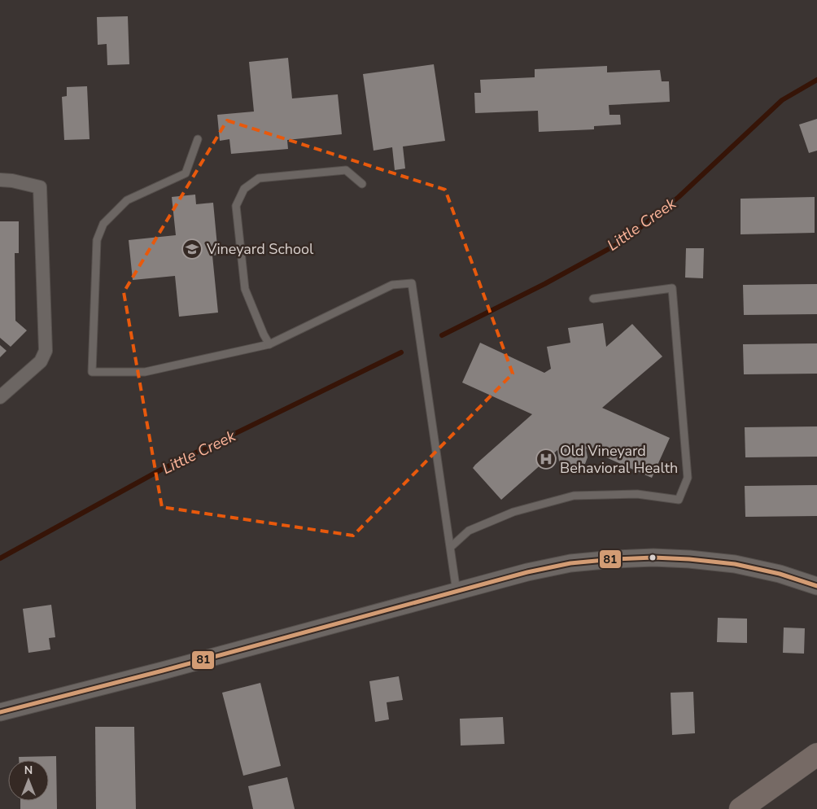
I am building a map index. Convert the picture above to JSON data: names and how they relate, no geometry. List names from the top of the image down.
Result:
{
  "water": ["Little Creek"],
  "places": {
    "school or university": ["Vineyard School"],
    "hospital": ["Old Vineyard Behavioral Health"]
  },
  "lines": ["transit line 81"],
  "north": "top"
}
